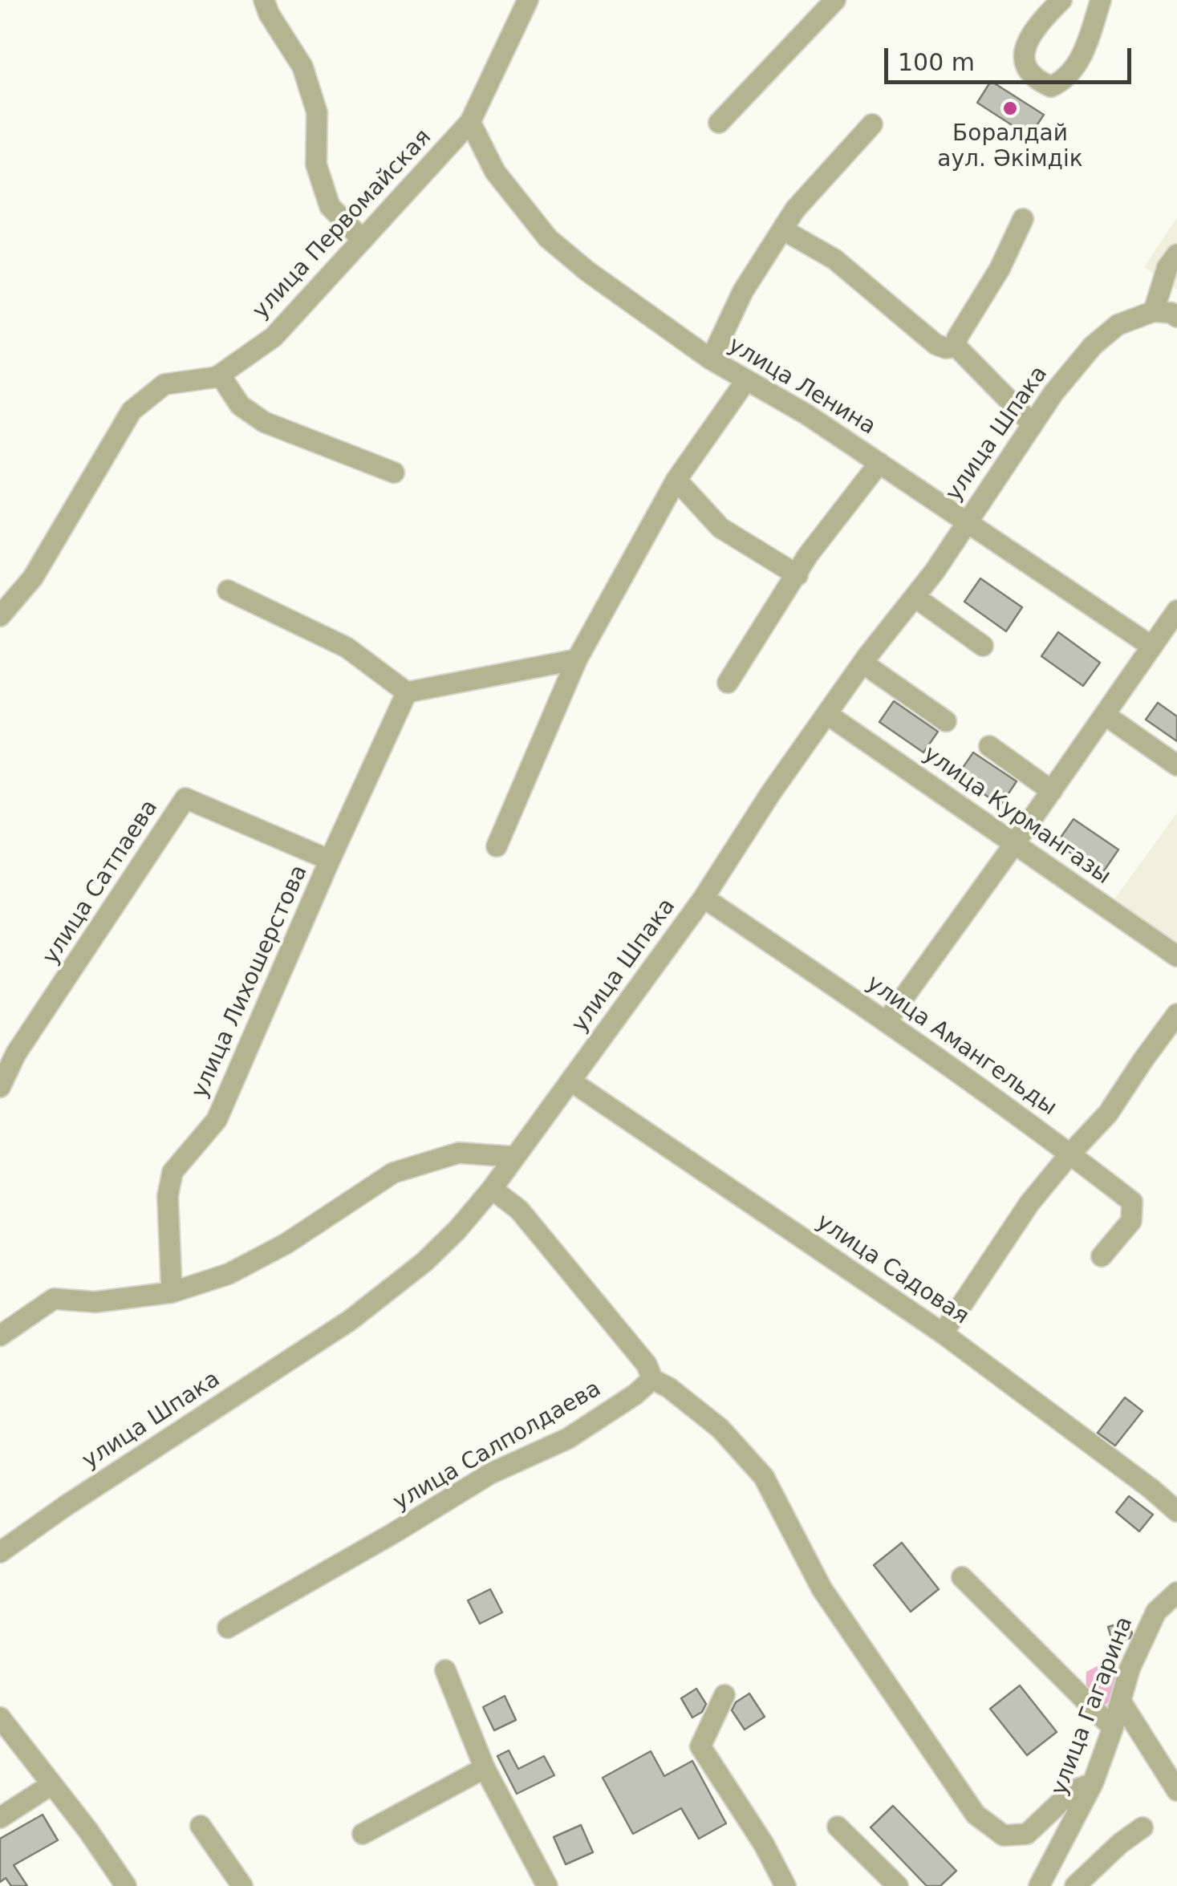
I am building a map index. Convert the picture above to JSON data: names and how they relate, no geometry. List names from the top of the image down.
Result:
{
  "streets": {
    "street": [
      "улица Первомайская",
      "улица Ленина",
      "улица Шпака",
      "улица Курмангазы",
      "улица Сатпаева",
      "улица Лихошерстова",
      "улица Амангельды",
      "улица Садовая",
      "улица Салполдаева",
      "улица Гагарина"
    ]
  },
  "crossings": [
    ["улица Первомайская", "улица Ленина"],
    ["улица Ленина", "улица Шпака"],
    ["улица Шпака", "улица Курмангазы"],
    ["улица Шпака", "улица Амангельды"],
    ["улица Шпака", "улица Садовая"],
    ["улица Сатпаева", "улица Лихошерстова"]
  ],
  "places": ["Боралдай аул. Әкімдік"],
  "scale_bar": "100 m"
}
